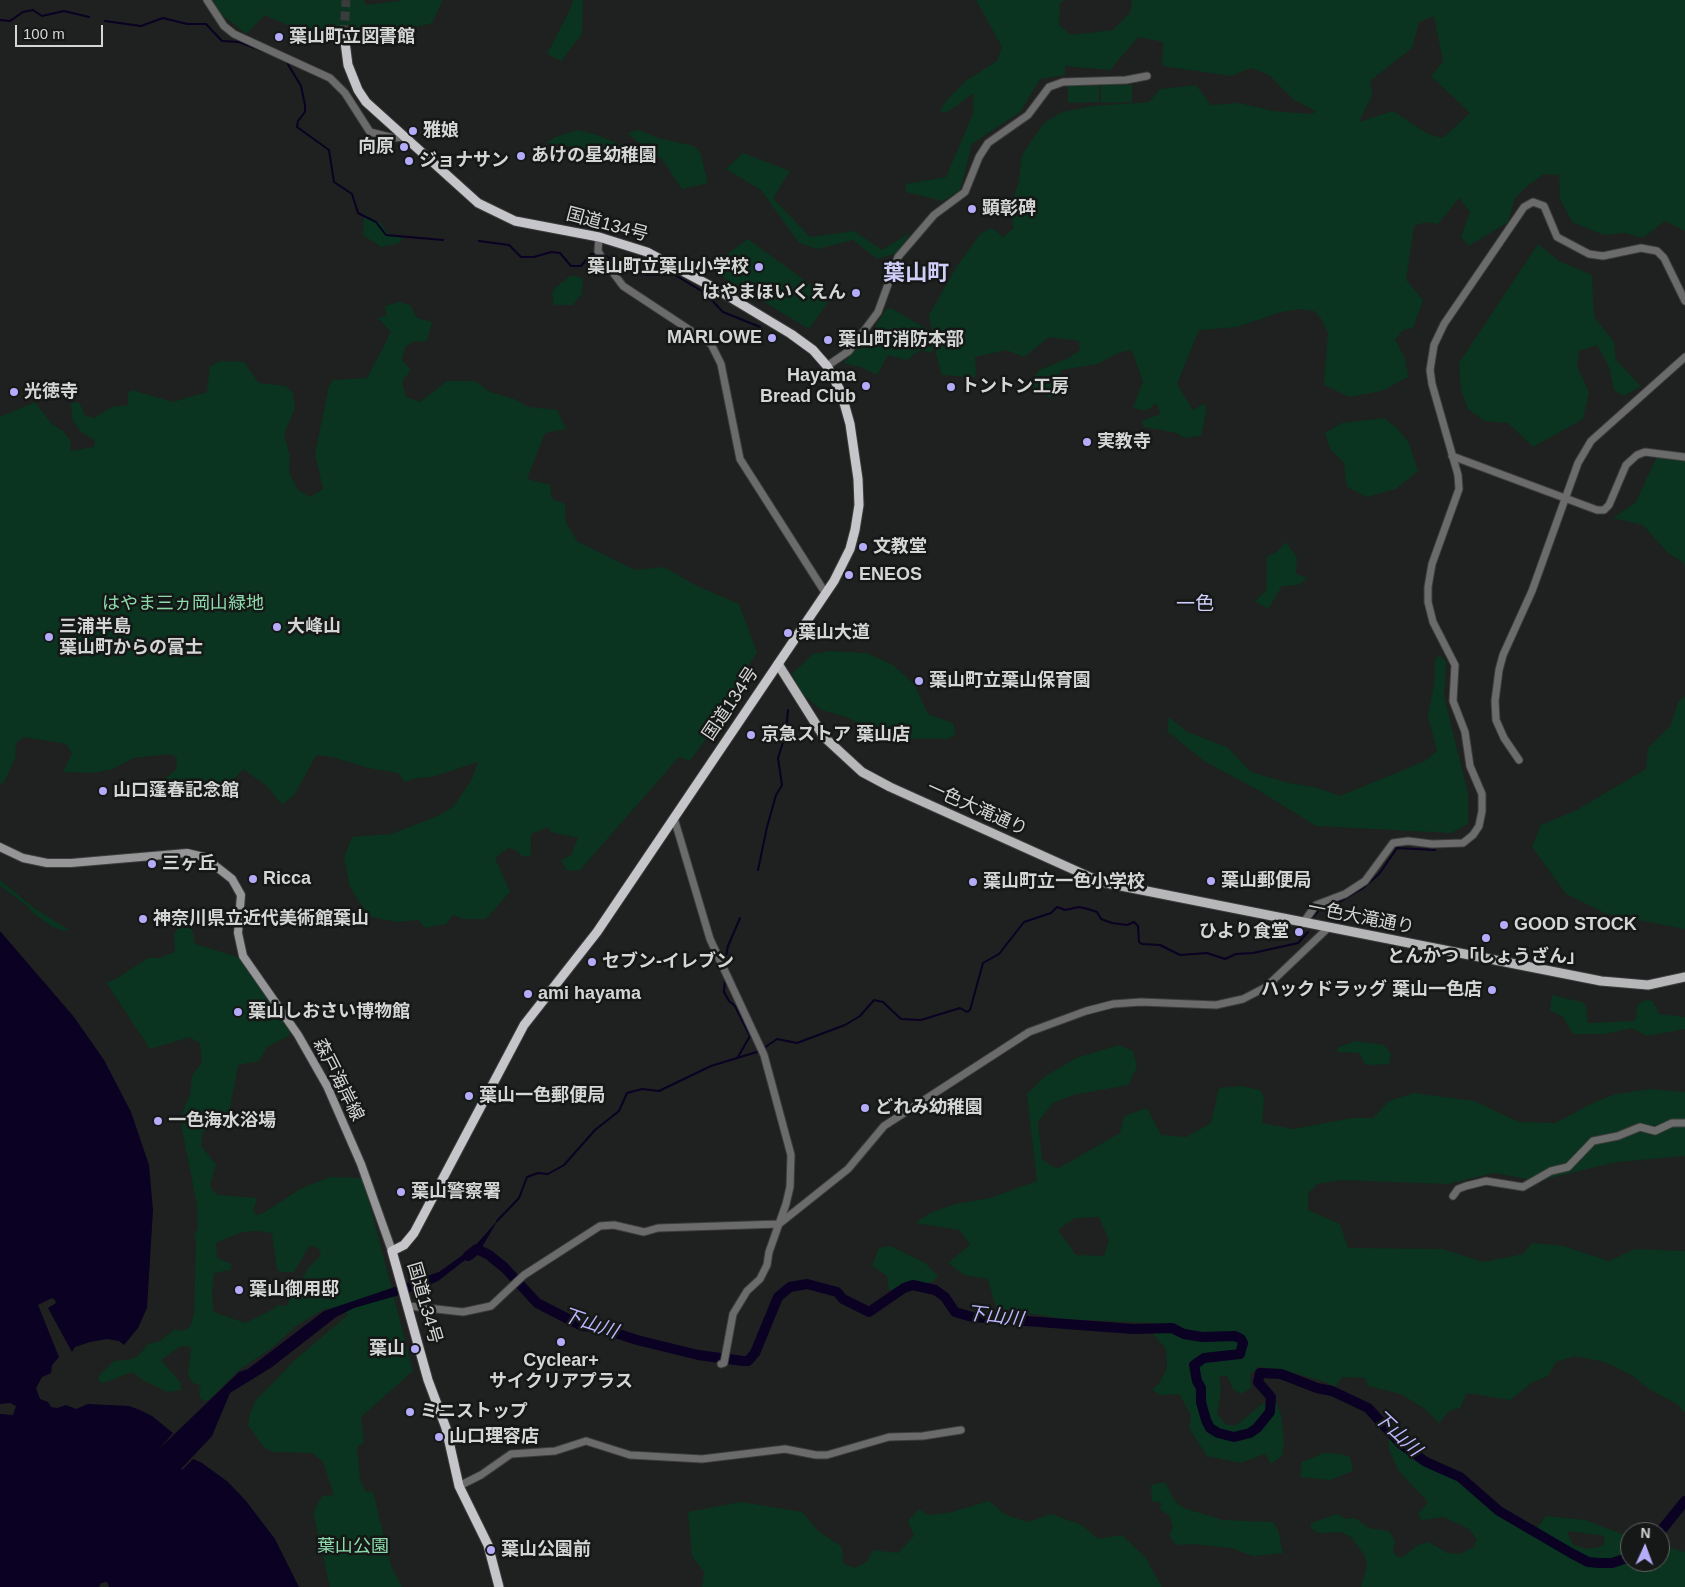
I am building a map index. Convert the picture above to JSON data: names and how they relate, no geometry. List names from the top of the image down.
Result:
{
  "streets": {
    "highway": ["国道134号"],
    "main road": ["一色大滝通り", "森戸海岸線"]
  },
  "crossings": [
    ["国道134号", "一色大滝通り"],
    ["国道134号", "森戸海岸線"]
  ],
  "districts": ["葉山町", "一色"],
  "water": ["下山川"],
  "parks": ["はやま三ヵ岡山緑地", "葉山公園"],
  "places": [
    "葉山町立図書館",
    "雅娘",
    "向原",
    "あけの星幼稚園",
    "ジョナサン",
    "顕彰碑",
    "葉山町立葉山小学校",
    "はやまほいくえん",
    "MARLOWE",
    "葉山町消防本部",
    "Hayama Bread Club",
    "トントン工房",
    "光徳寺",
    "実教寺",
    "文教堂",
    "ENEOS",
    "大峰山",
    "葉山大道",
    "三浦半島 葉山町からの富士",
    "葉山町立葉山保育園",
    "京急ストア 葉山店",
    "山口蓬春記念館",
    "三ヶ丘",
    "Ricca",
    "葉山郵便局",
    "葉山町立一色小学校",
    "神奈川県立近代美術館葉山",
    "GOOD STOCK",
    "ひより食堂",
    "とんかつ「しょうざん」",
    "セブン-イレブン",
    "ハックドラッグ 葉山一色店",
    "ami hayama",
    "葉山しおさい博物館",
    "葉山一色郵便局",
    "どれみ幼稚園",
    "一色海水浴場",
    "葉山警察署",
    "葉山御用邸",
    "Cyclear+ サイクリアプラス",
    "葉山",
    "ミニストップ",
    "山口理容店",
    "葉山公園前"
  ],
  "scale_bar": "100 m",
  "north": "top"
}
